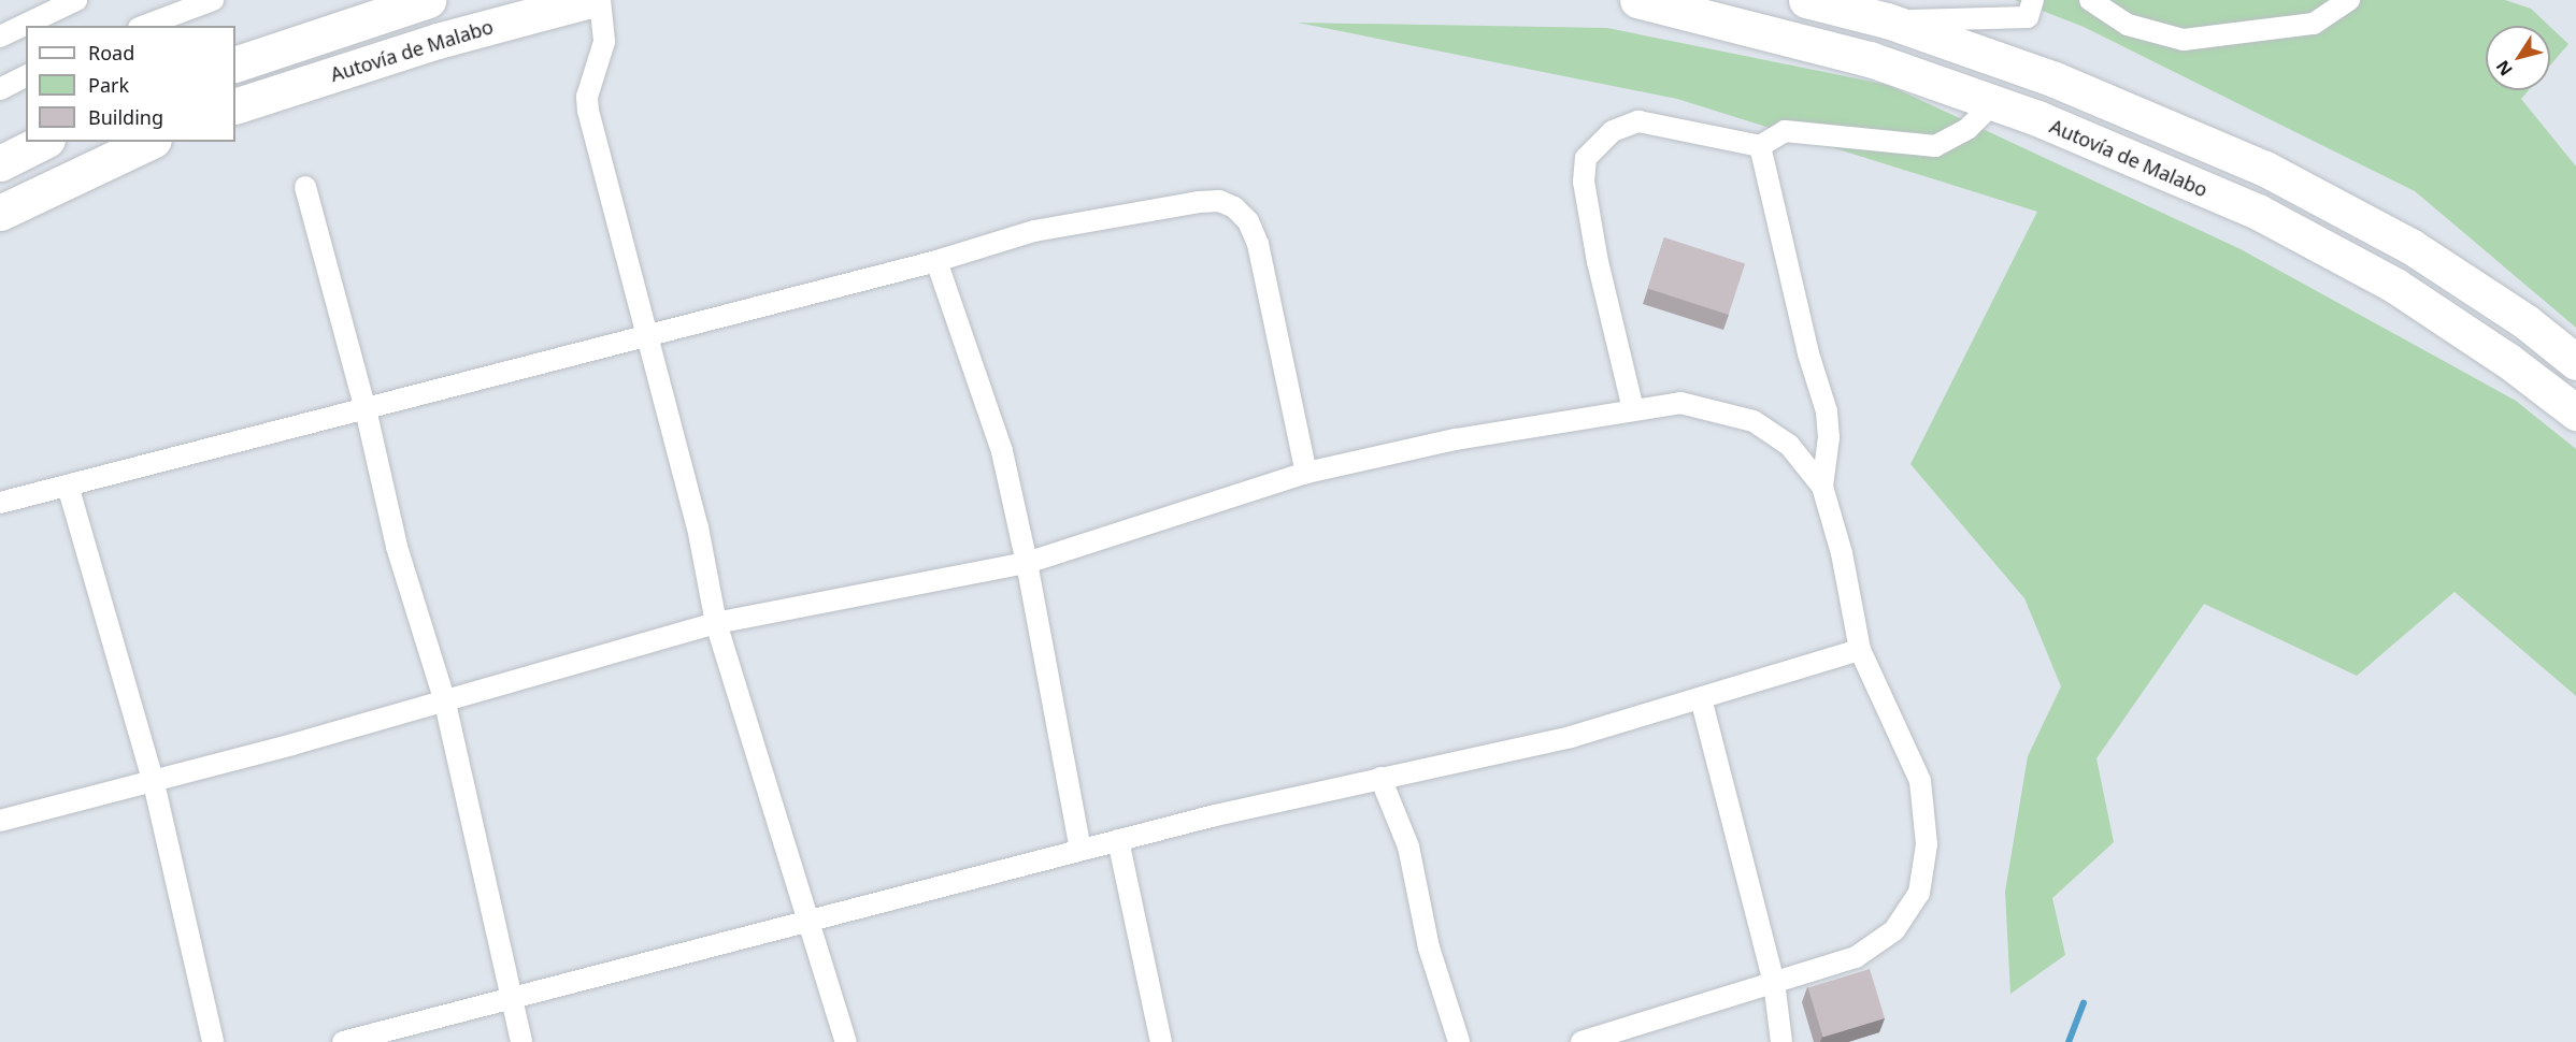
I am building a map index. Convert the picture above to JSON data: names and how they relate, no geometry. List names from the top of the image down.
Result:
{
  "streets": {
    "highway": ["Autovía de Malabo"]
  },
  "legend": ["Road", "Park", "Building"],
  "north": "bottom left"
}
